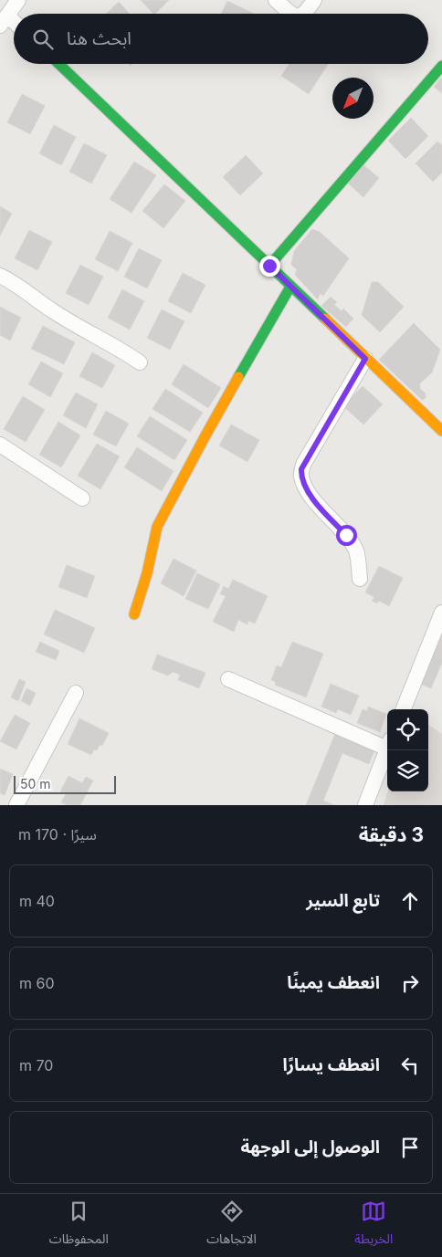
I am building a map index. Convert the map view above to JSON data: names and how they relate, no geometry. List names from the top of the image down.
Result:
{
  "scale_bar": "50 m",
  "north": "bottom left",
  "page": {
    "search": "ابحث هنا",
    "scale": "50 m",
    "heading": ["3 دقيقة", "سيرًا · 170 m"],
    "list": [
      ["تابع السير", "40 m"],
      ["انعطف يمينًا", "60 m"],
      ["انعطف يسارًا", "70 m"],
      "الوصول إلى الوجهة"
    ],
    "nav": ["الخريطة", "الاتجاهات", "المحفوظات"]
  }
}
